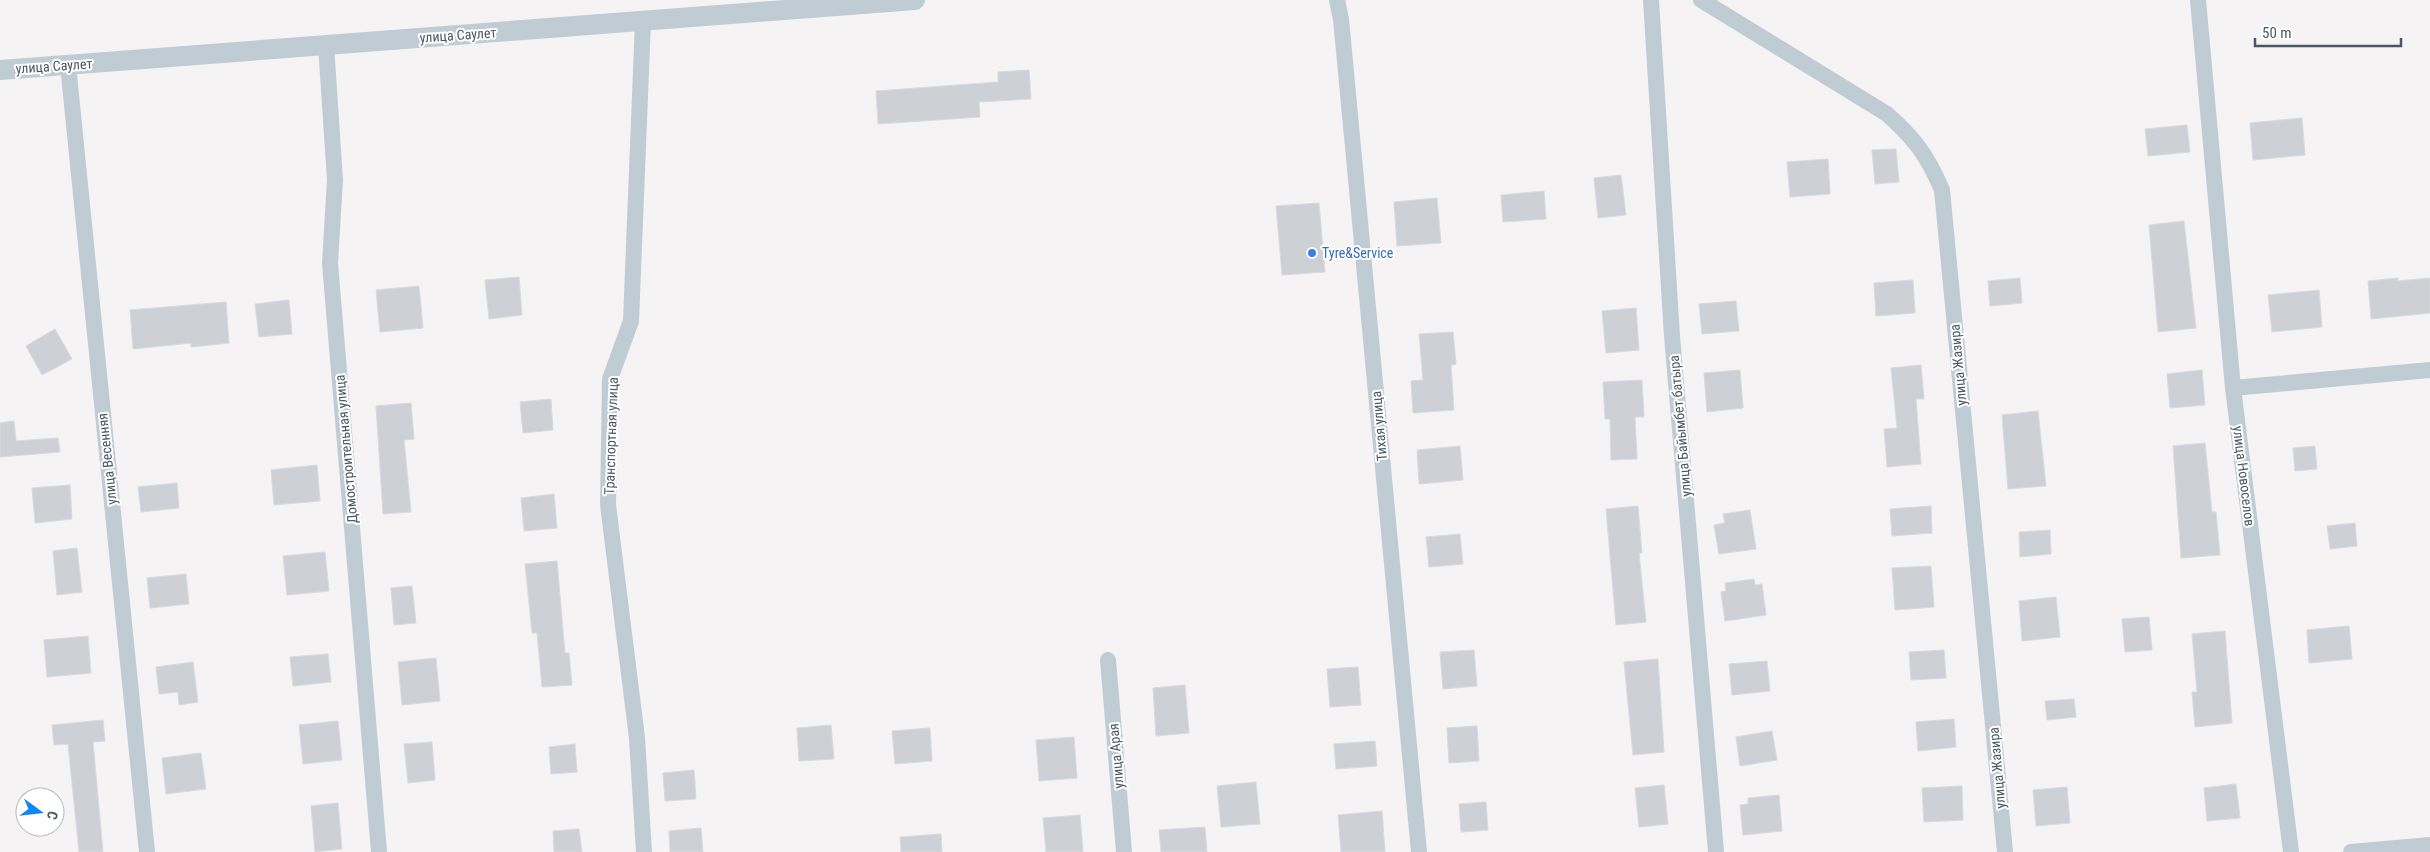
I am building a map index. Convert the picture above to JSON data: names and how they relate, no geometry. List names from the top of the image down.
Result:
{
  "streets": {
    "street": [
      "улица Саулет",
      "улица Жазира",
      "Тихая улица",
      "улица Байымбет батыра",
      "Транспортная улица",
      "Домостроительная улица",
      "улица Весенняя",
      "улица Новоселов",
      "улица Арая"
    ]
  },
  "crossings": [
    ["улица Саулет", "Транспортная улица"],
    ["улица Саулет", "Домостроительная улица"],
    ["улица Саулет", "улица Весенняя"]
  ],
  "places": ["Tyre&Service"],
  "scale_bar": "50 m",
  "north": "right"
}
